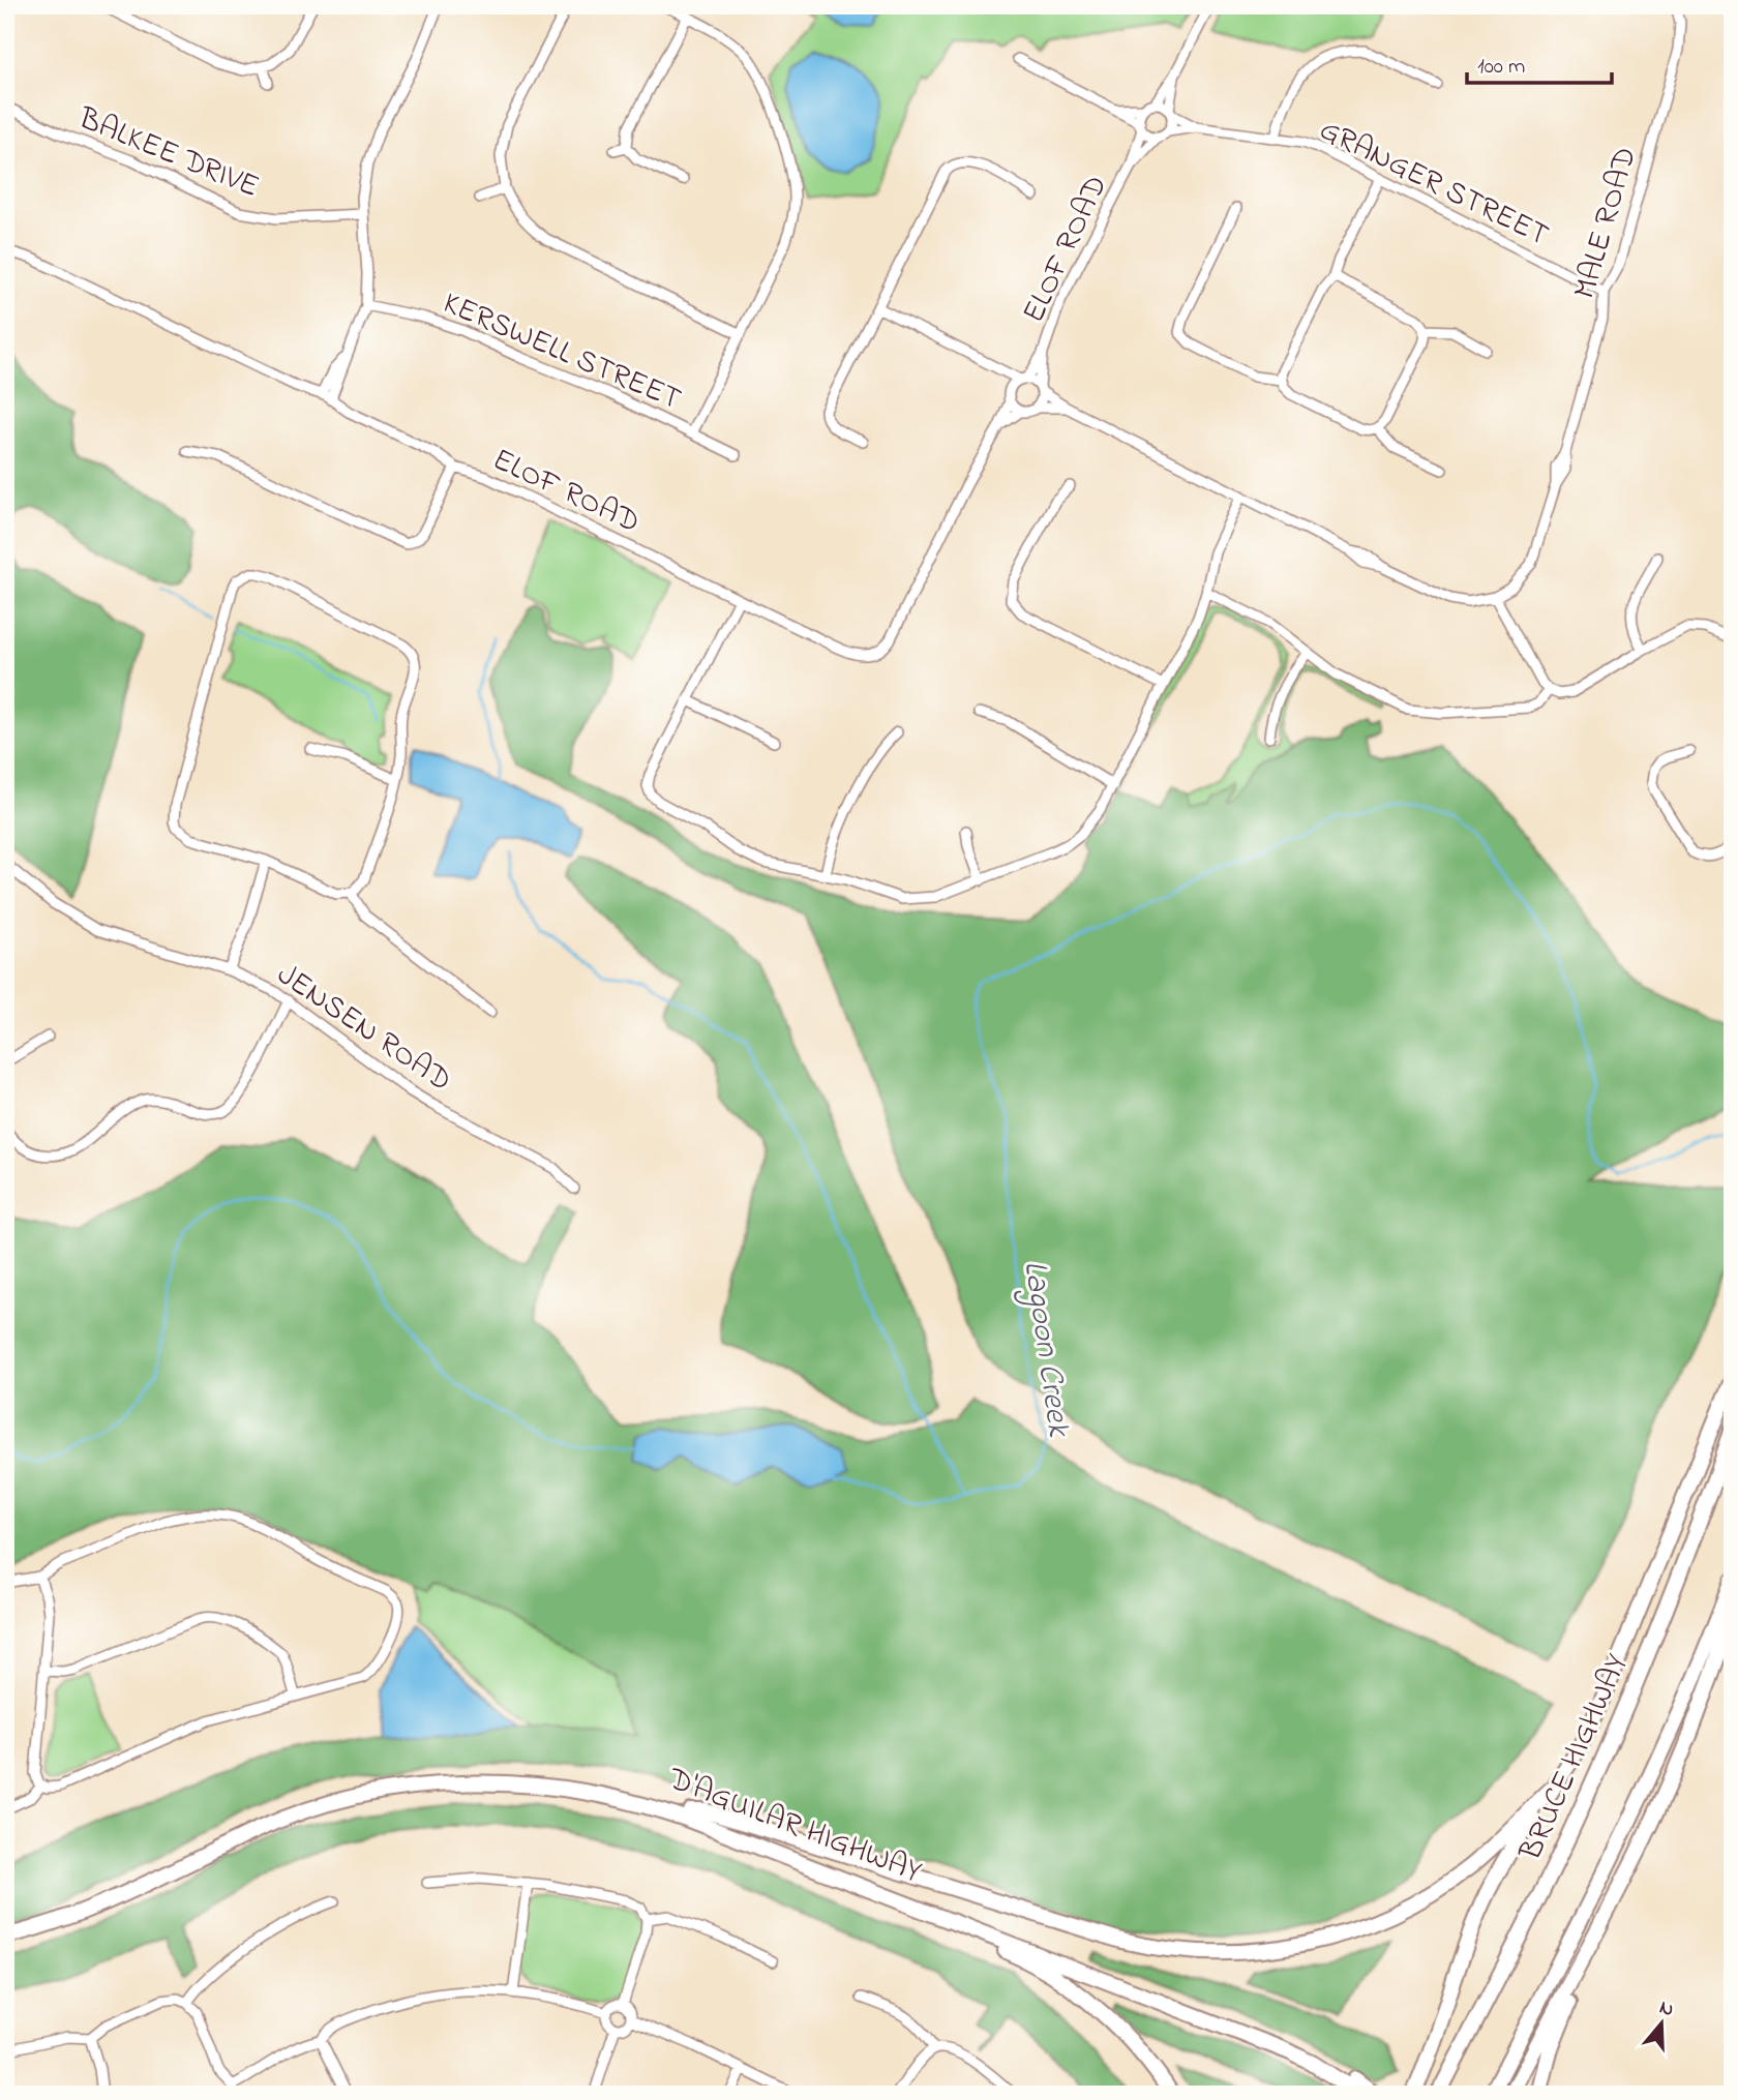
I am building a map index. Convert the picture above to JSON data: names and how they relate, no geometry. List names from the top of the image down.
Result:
{
  "streets": {
    "highway": ["BRUCE HIGHWAY", "D'AGUILAR HIGHWAY"],
    "street": [
      "BALKEE DRIVE",
      "GRANGER STREET",
      "MALE ROAD",
      "ELOF ROAD",
      "KERSWELL STREET",
      "JENSEN ROAD"
    ]
  },
  "crossings": [
    ["GRANGER STREET", "MALE ROAD"],
    ["GRANGER STREET", "ELOF ROAD"]
  ],
  "water": ["Lagoon Creek"],
  "scale_bar": "100 m",
  "north": "top"
}
